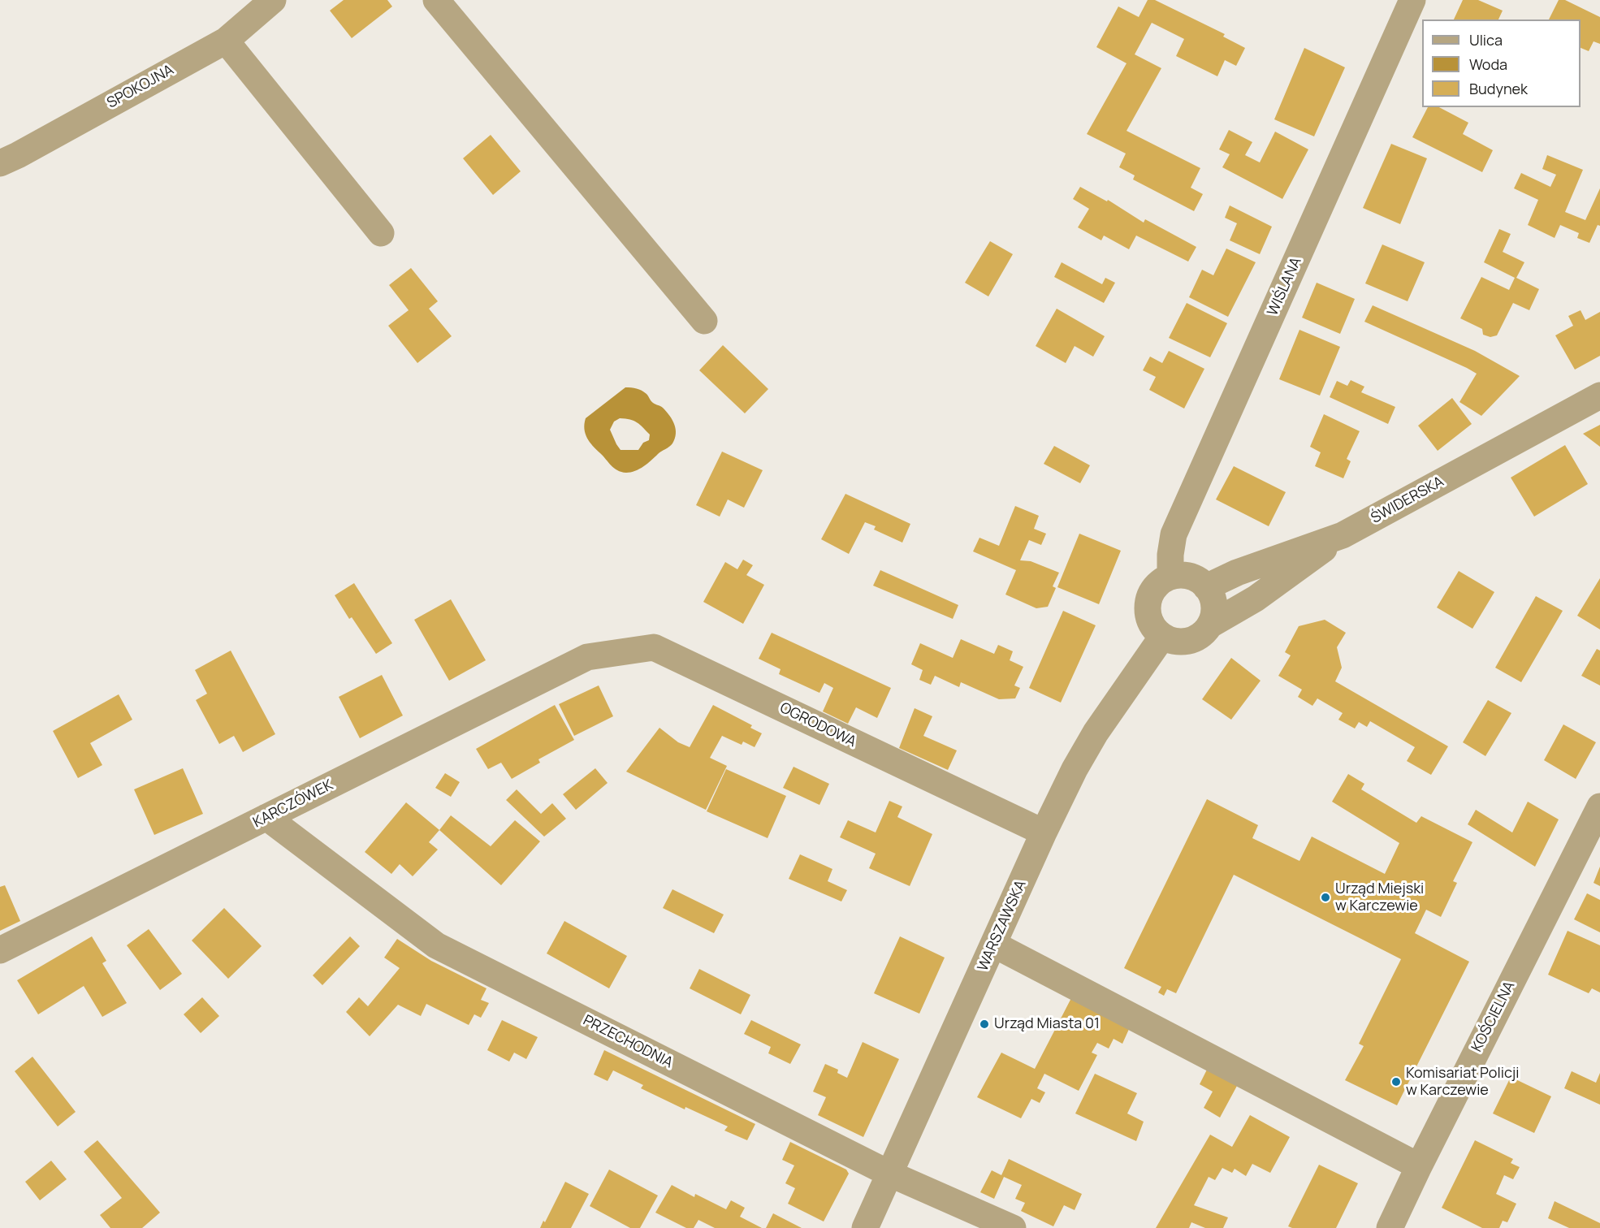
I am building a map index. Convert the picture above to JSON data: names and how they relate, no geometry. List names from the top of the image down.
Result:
{
  "streets": {
    "street": [
      "SPOKOJNA",
      "WIŚLANA",
      "ŚWIDERSKA",
      "OGRODOWA",
      "KARCZÓWEK",
      "WARSZAWSKA",
      "KOŚCIELNA",
      "PRZECHODNIA"
    ]
  },
  "crossings": [
    ["WIŚLANA", "ŚWIDERSKA"],
    ["WIŚLANA", "WARSZAWSKA"],
    ["ŚWIDERSKA", "WARSZAWSKA"],
    ["OGRODOWA", "KARCZÓWEK"],
    ["OGRODOWA", "WARSZAWSKA"],
    ["KARCZÓWEK", "PRZECHODNIA"],
    ["WARSZAWSKA", "PRZECHODNIA"]
  ],
  "places": ["Urząd Miejski w Karczewie", "Urząd Miasta 01", "Komisariat Policji w Karczewie"],
  "legend": ["Ulica", "Woda", "Budynek"]
}
